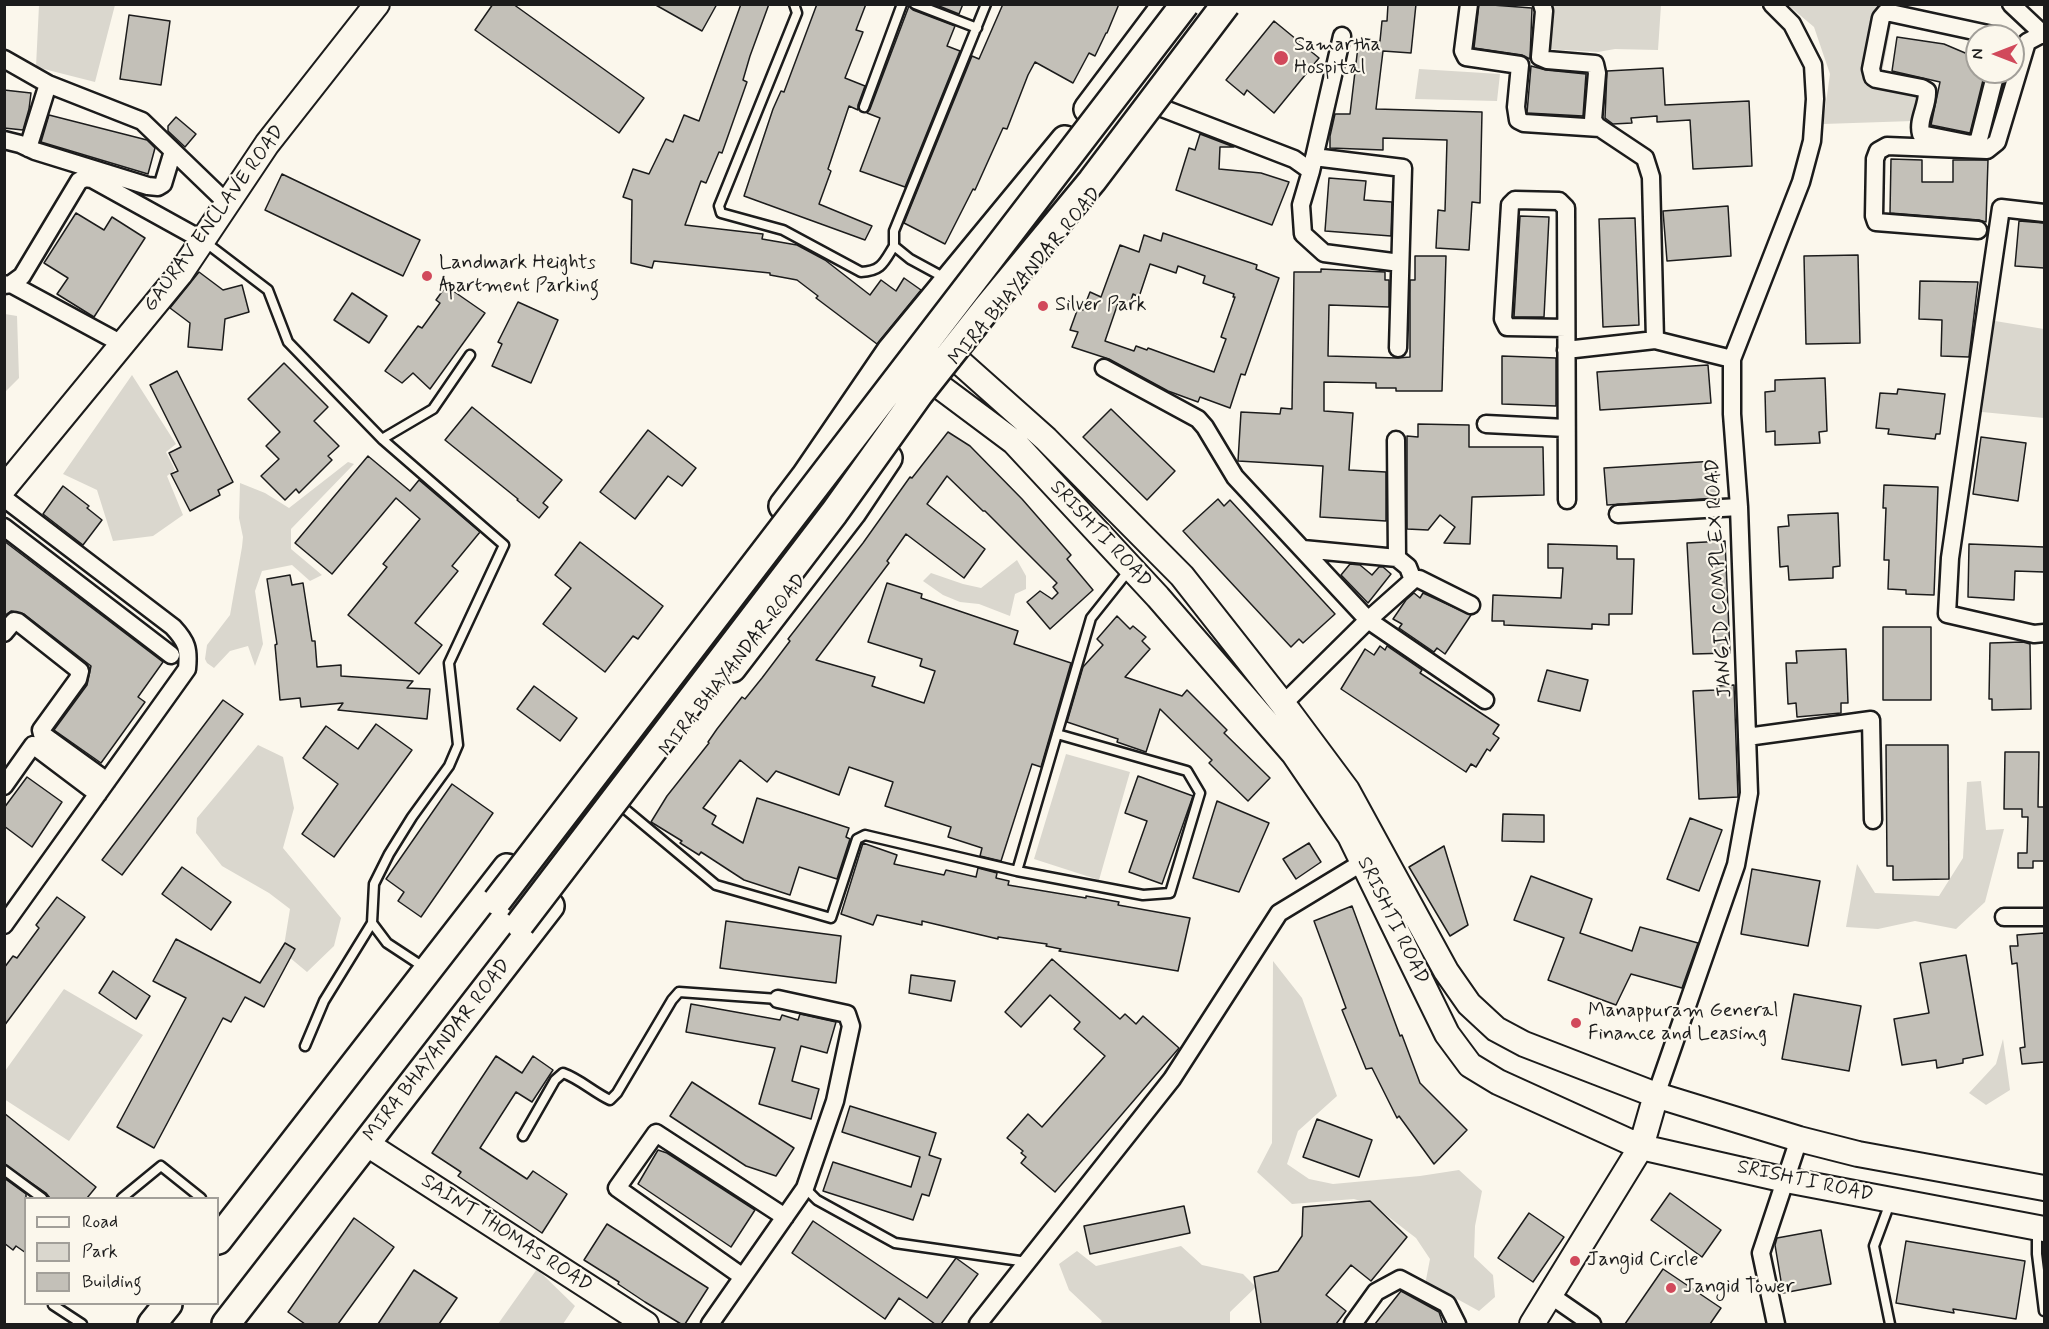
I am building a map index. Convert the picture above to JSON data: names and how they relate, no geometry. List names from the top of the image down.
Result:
{
  "streets": {
    "main road": [
      "GAURAV ENCLAVE ROAD",
      "MIRA BHAYANDAR ROAD",
      "SRISHTI ROAD",
      "SAINT THOMAS ROAD"
    ],
    "street": ["JANGID COMPLEX ROAD"]
  },
  "crossings": [
    ["MIRA BHAYANDAR ROAD", "SRISHTI ROAD"],
    ["MIRA BHAYANDAR ROAD", "SAINT THOMAS ROAD"],
    ["SRISHTI ROAD", "JANGID COMPLEX ROAD"]
  ],
  "places": [
    "Samartha Hospital",
    "Landmark Heights Apartment Parking",
    "Silver Park",
    "Manappuram General Finance and Leasing",
    "Jangid Circle",
    "Jangid Tower"
  ],
  "legend": ["Road", "Park", "Building"],
  "north": "left"
}
